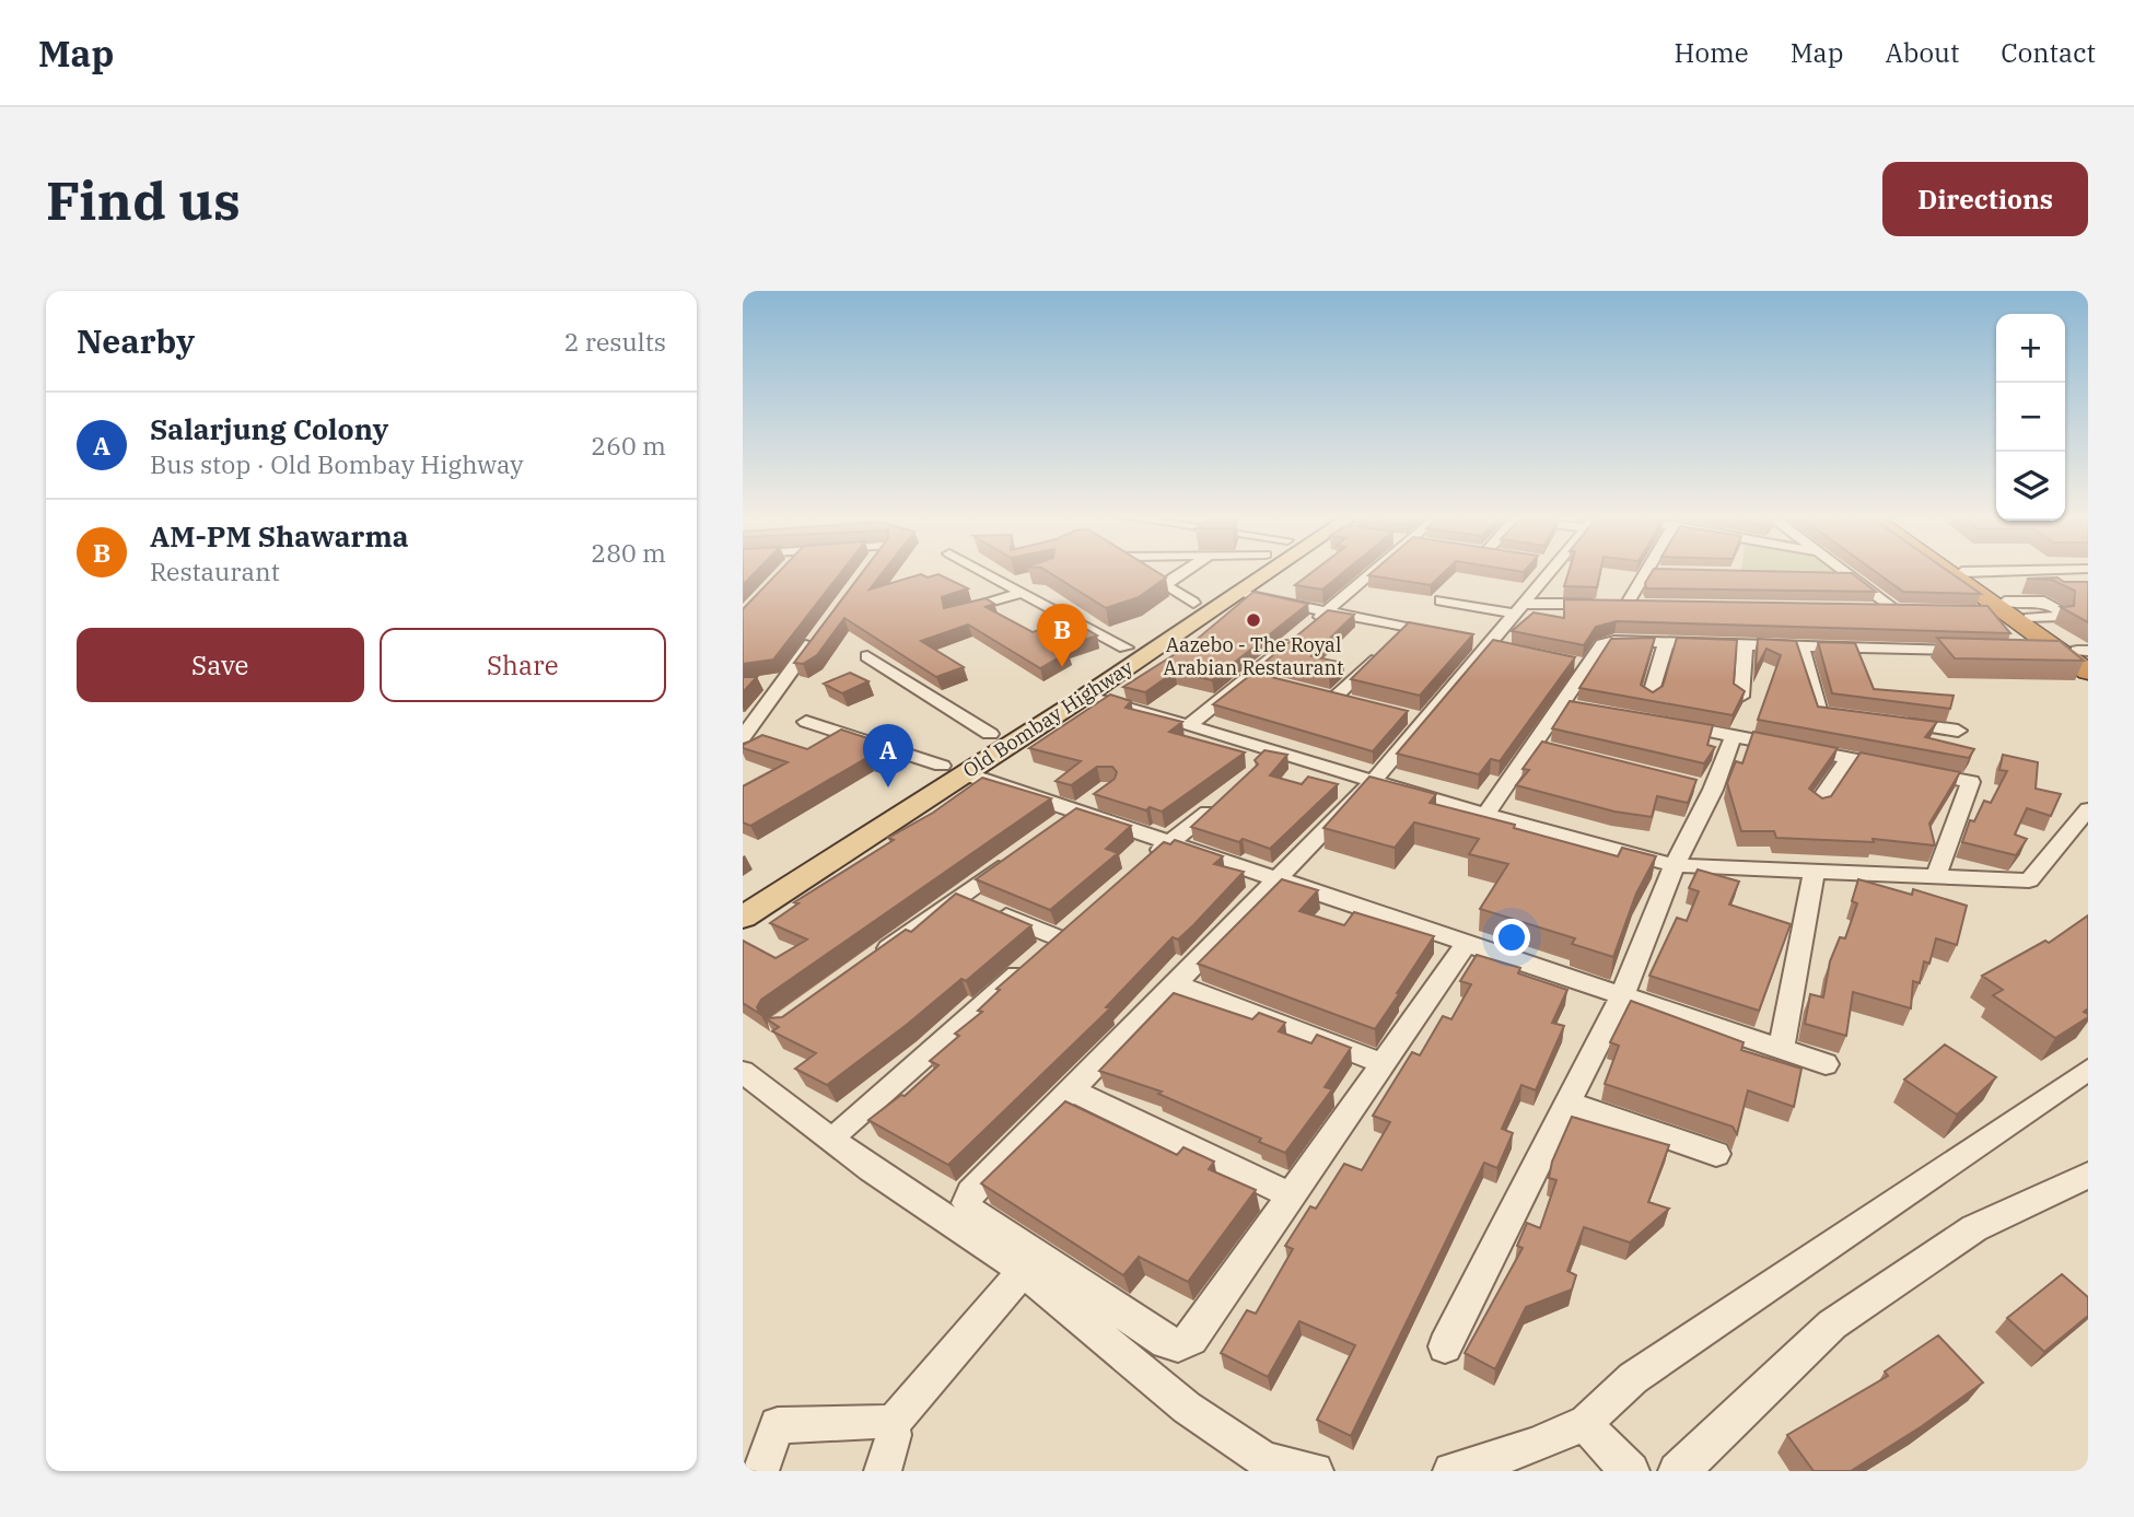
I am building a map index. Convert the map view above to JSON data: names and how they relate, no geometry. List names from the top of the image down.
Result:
{
  "streets": {
    "main road": ["Old Bombay Highway"]
  },
  "places": ["Aazebo - The Royal Arabian Restaurant"],
  "page": {
    "header": "Map",
    "nav": [
      "Home",
      "Map",
      "About",
      "Contact"
    ],
    "buttons": [
      "Directions",
      ["Save", "Share"]
    ],
    "title": "Find us",
    "heading": ["Nearby", "2 results"],
    "map_buttons": ["+", "−"],
    "list": [
      {
        "mark": "A",
        "name": "Salarjung Colony",
        "note": "Bus stop · Old Bombay Highway",
        "value": "260 m"
      },
      {
        "mark": "B",
        "name": "AM-PM Shawarma",
        "note": "Restaurant",
        "value": "280 m"
      }
    ],
    "pins": ["B", "A"]
  }
}
